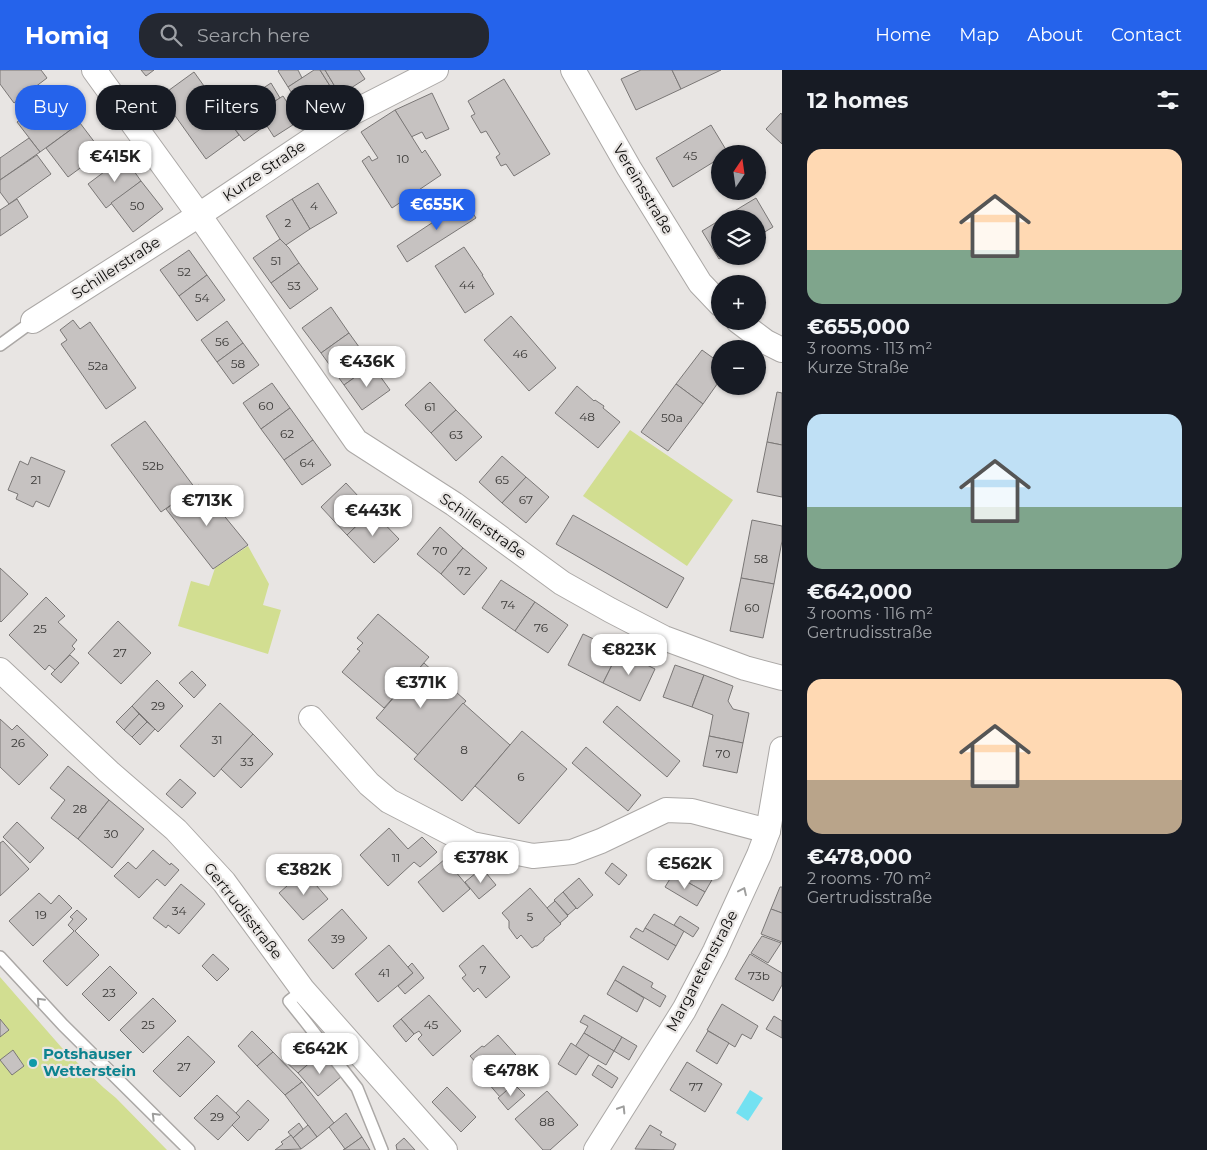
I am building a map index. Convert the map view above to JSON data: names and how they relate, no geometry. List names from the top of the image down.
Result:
{
  "streets": {
    "street": [
      "Kurze Straße",
      "Vereinsstraße",
      "Schillerstraße",
      "Gertrudisstraße",
      "Margaretenstraße"
    ]
  },
  "crossings": [
    ["Kurze Straße", "Schillerstraße"]
  ],
  "one_way": ["Margaretenstraße"],
  "places": ["Potshauser Wetterstein"],
  "house_numbers": [
    "45",
    "10",
    "50",
    "4",
    "2",
    "51",
    "52",
    "44",
    "53",
    "54",
    "56",
    "46",
    "58",
    "52a",
    "60",
    "61",
    "48",
    "50a",
    "62",
    "63",
    "64",
    "52b",
    "21",
    "65",
    "67",
    "70",
    "58",
    "72",
    "74",
    "60",
    "76",
    "25",
    "27",
    "29",
    "31",
    "26",
    "8",
    "70",
    "33",
    "6",
    "28",
    "30",
    "11",
    "34",
    "19",
    "5",
    "39",
    "7",
    "41",
    "73b",
    "23",
    "25",
    "45",
    "27",
    "77",
    "29",
    "88"
  ],
  "north": "top",
  "page": {
    "header": "Homiq",
    "search": "Search here",
    "nav": [
      "Home",
      "Map",
      "About",
      "Contact"
    ],
    "heading": "12 homes",
    "chip": [
      "Buy",
      "Rent",
      "Filters",
      "New"
    ],
    "list": [
      {
        "name": "€655,000",
        "note": "3 rooms · 113 m² · Kurze Straße"
      },
      {
        "name": "€642,000",
        "note": "3 rooms · 116 m² · Gertrudisstraße"
      },
      {
        "name": "€478,000",
        "note": "2 rooms · 70 m² · Gertrudisstraße"
      }
    ],
    "price": [
      "€415K",
      "€655K",
      "€436K",
      "€713K",
      "€443K",
      "€823K",
      "€371K",
      "€378K",
      "€562K",
      "€382K",
      "€642K",
      "€478K"
    ],
    "map_buttons": ["+", "−"]
  }
}
